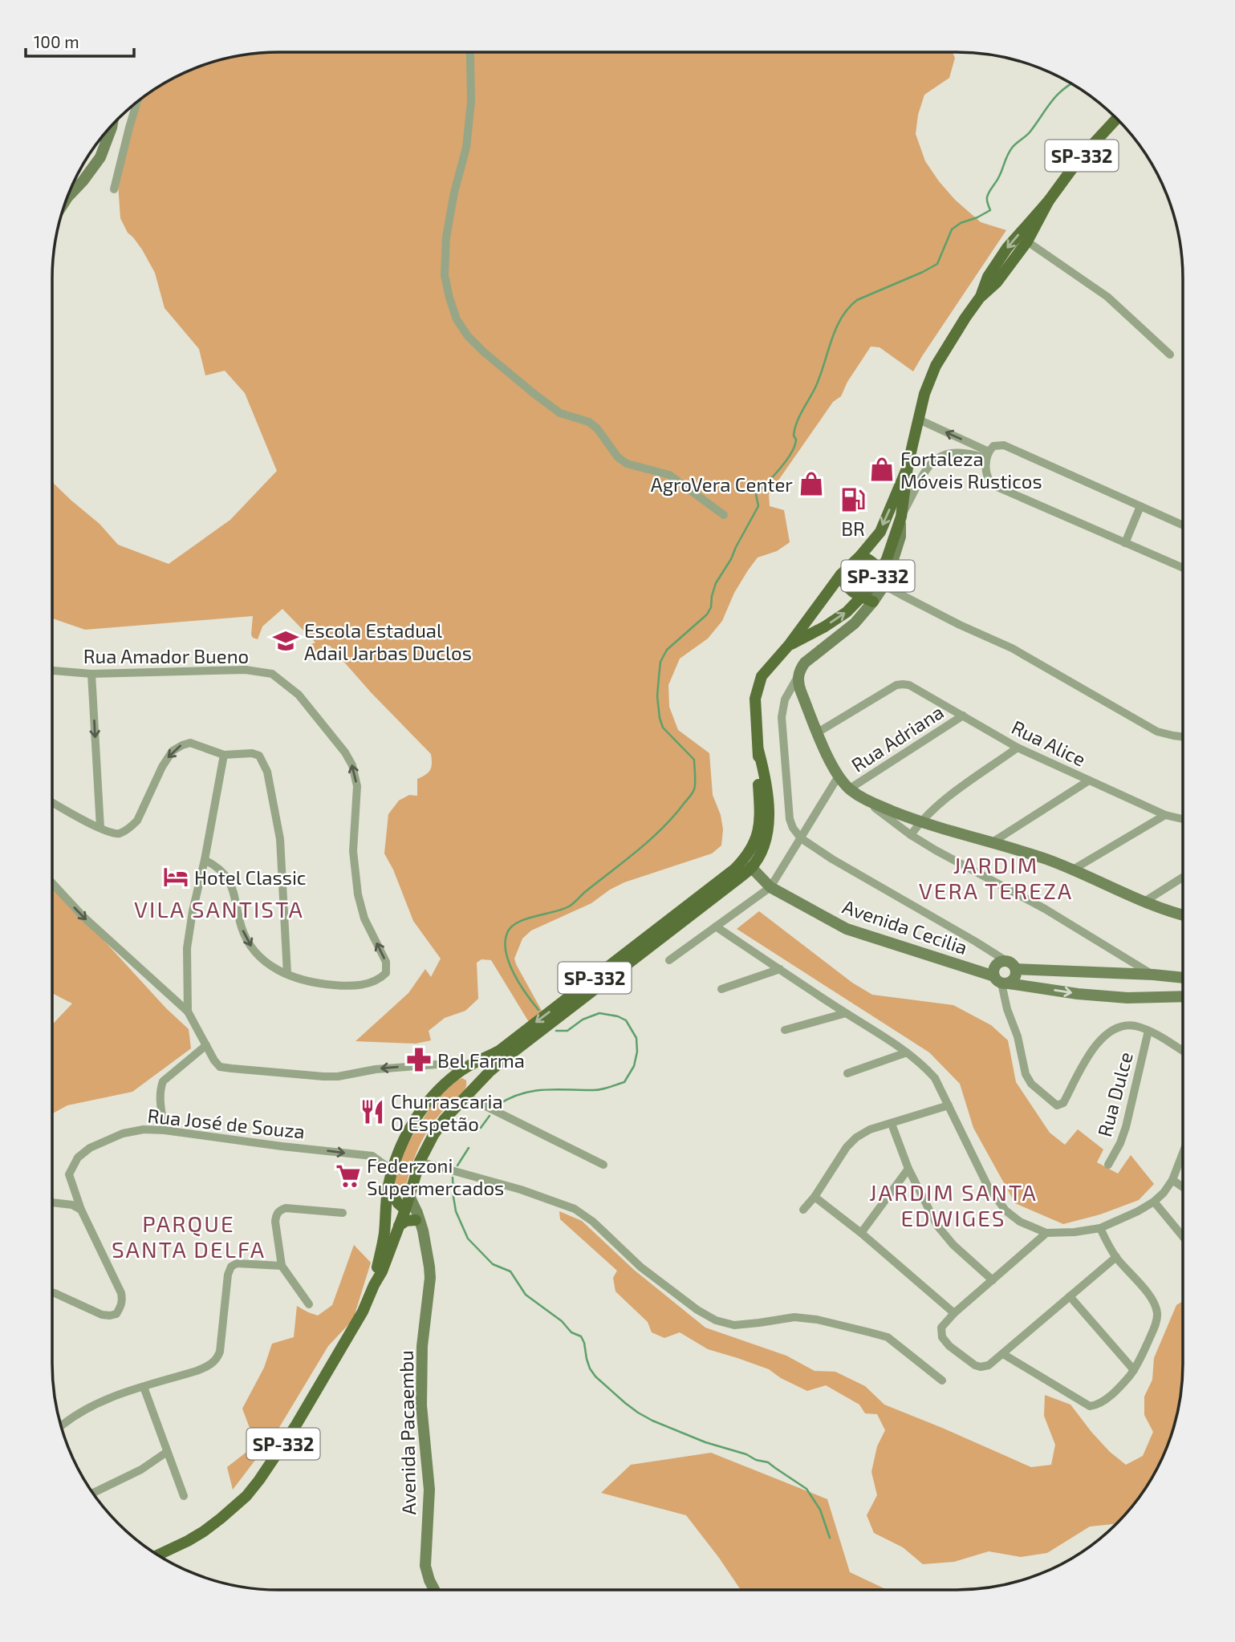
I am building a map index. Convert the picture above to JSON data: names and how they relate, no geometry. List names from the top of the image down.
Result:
{
  "streets": {
    "main road": ["SP-332"],
    "street": [
      "Rua Amador Bueno",
      "Rua Adriana",
      "Rua Alice",
      "Avenida Cecilia",
      "Rua Dulce",
      "Rua José de Souza",
      "Avenida Pacaembu"
    ]
  },
  "crossings": [
    ["SP-332", "Avenida Cecilia"],
    ["SP-332", "Rua José de Souza"],
    ["Rua Adriana", "Rua Alice"]
  ],
  "one_way": ["Rua José de Souza"],
  "districts": [
    "JARDIM VERA TEREZA",
    "VILA SANTISTA",
    "JARDIM SANTA EDWIGES",
    "PARQUE SANTA DELFA"
  ],
  "places": {
    "shop": ["Fortaleza Móveis Rusticos", "AgroVera Center"],
    "fuel station": ["BR"],
    "school or university": ["Escola Estadual Adail Jarbas Duclos"],
    "hotel": ["Hotel Classic"],
    "pharmacy": ["Bel Farma"],
    "restaurant": ["Churrascaria O Espetão"],
    "supermarket": ["Federzoni Supermercados"]
  },
  "scale_bar": "100 m"
}
